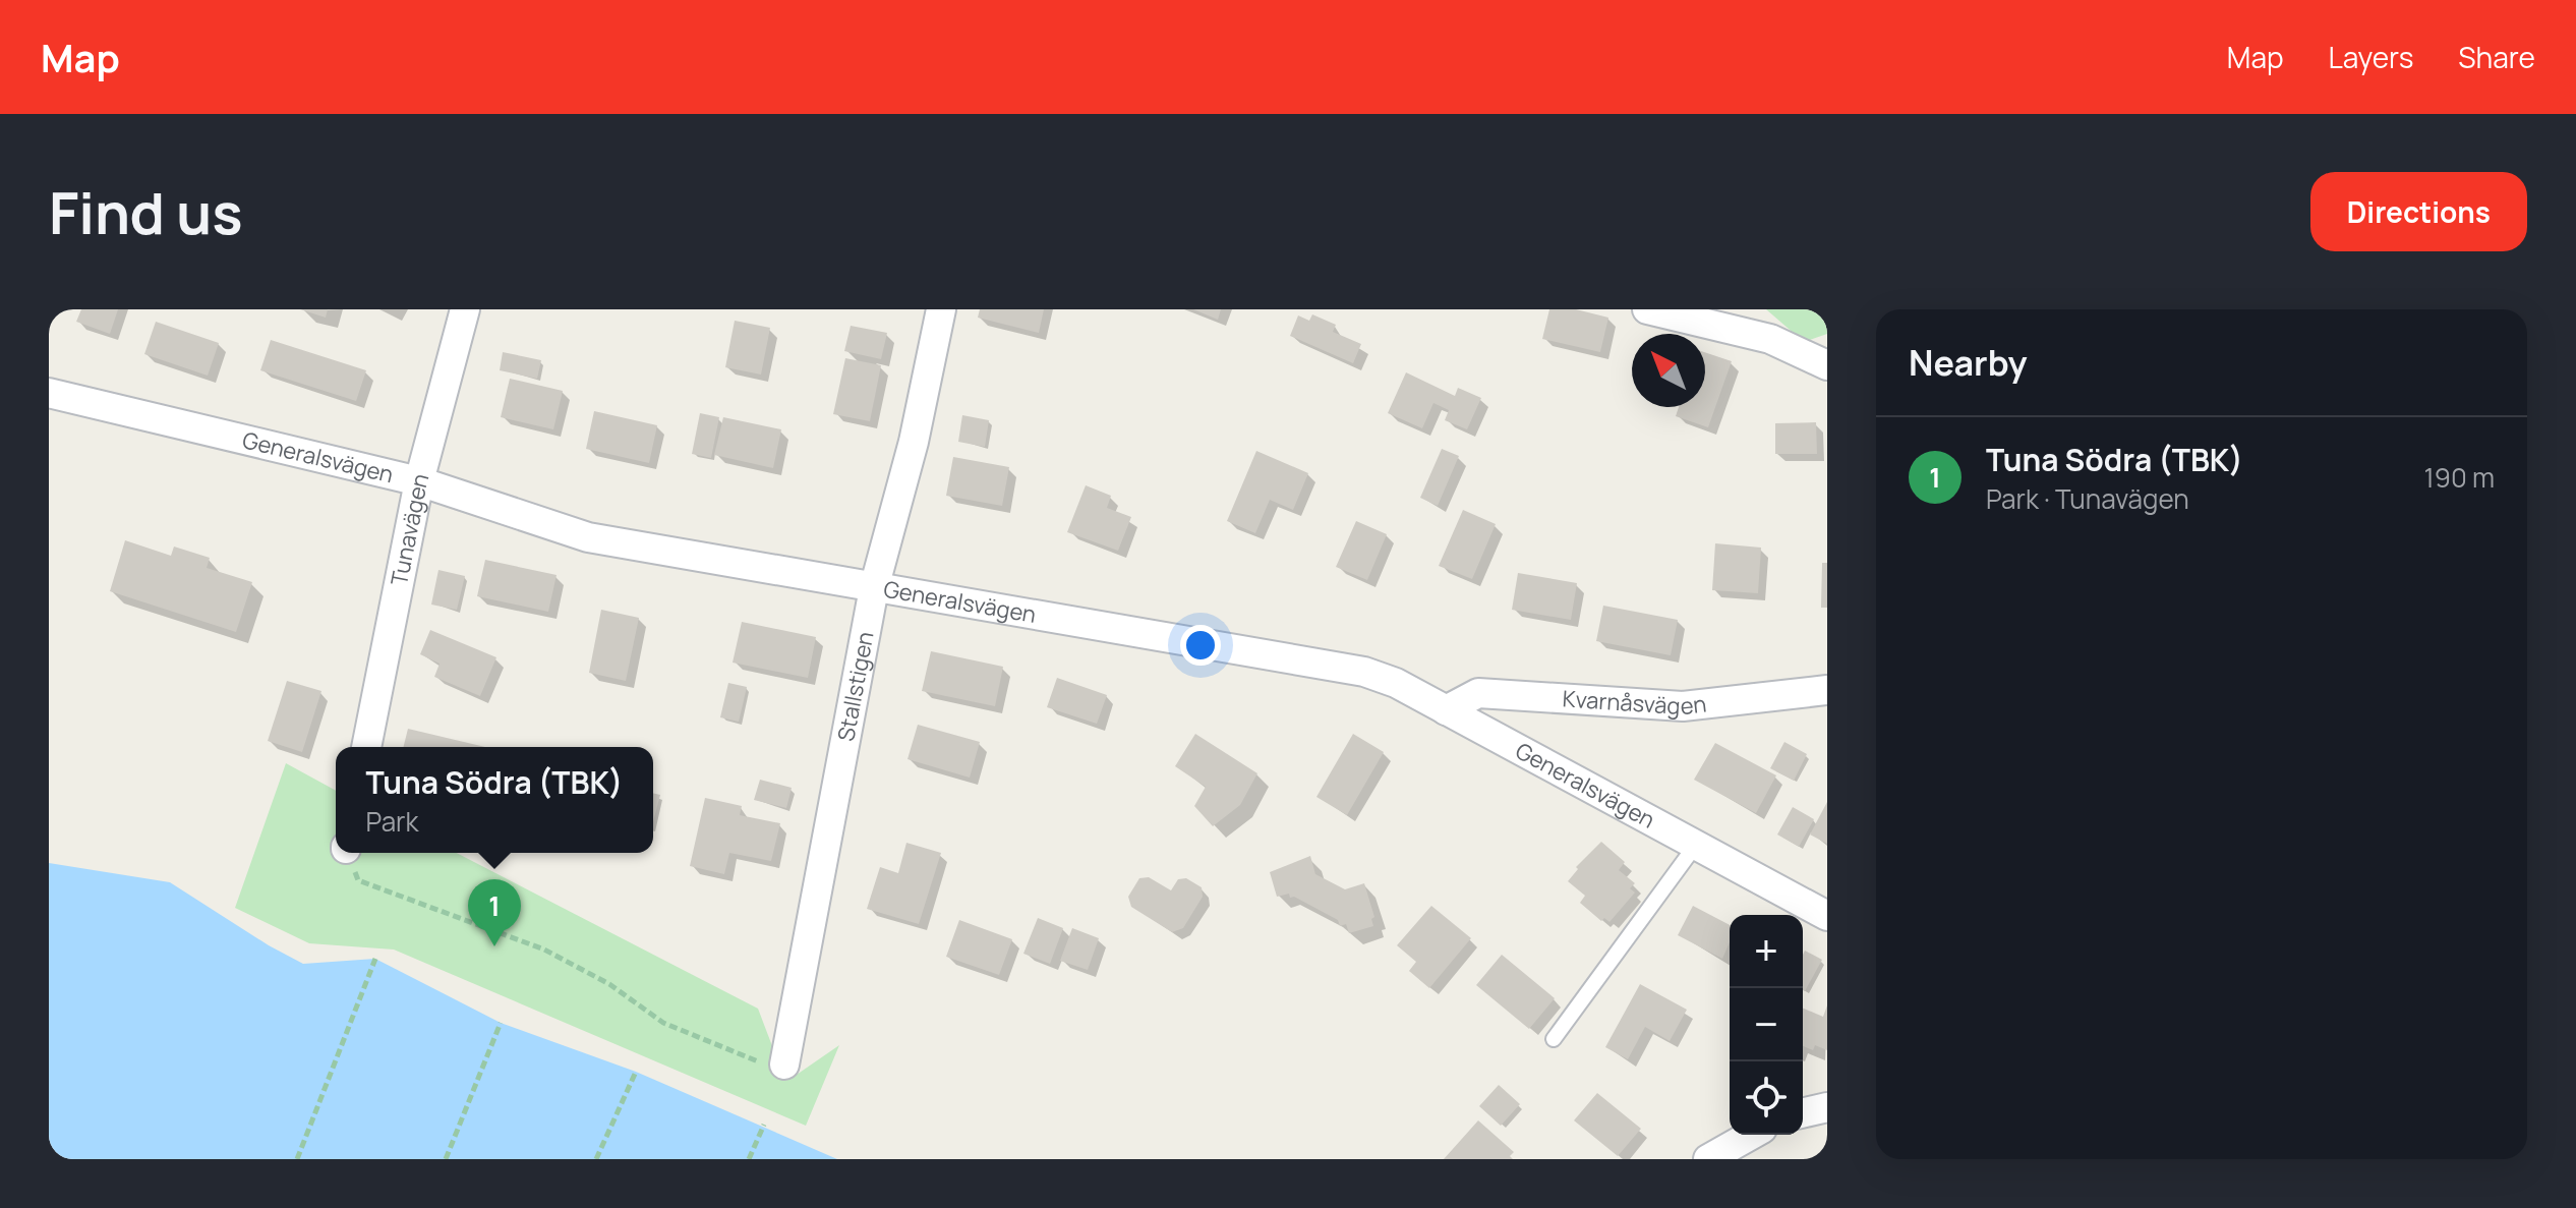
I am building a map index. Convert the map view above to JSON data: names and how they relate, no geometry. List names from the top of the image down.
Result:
{
  "streets": {
    "street": [
      "Generalsvägen",
      "Tunavägen",
      "Stallstigen",
      "Kvarnåsvägen"
    ]
  },
  "crossings": [
    ["Generalsvägen", "Tunavägen"],
    ["Generalsvägen", "Stallstigen"],
    ["Generalsvägen", "Kvarnåsvägen"]
  ],
  "north": "top left",
  "page": {
    "header": "Map",
    "nav": ["Map", "Layers", "Share"],
    "buttons": "Directions",
    "title": "Find us",
    "heading": "Nearby",
    "list": [
      {
        "mark": "1",
        "name": "Tuna Södra (TBK)",
        "note": "Park · Tunavägen",
        "value": "190 m"
      }
    ],
    "popup": ["Tuna Södra (TBK)", "Park"],
    "pins": "1",
    "map_buttons": ["+", "−"]
  }
}
